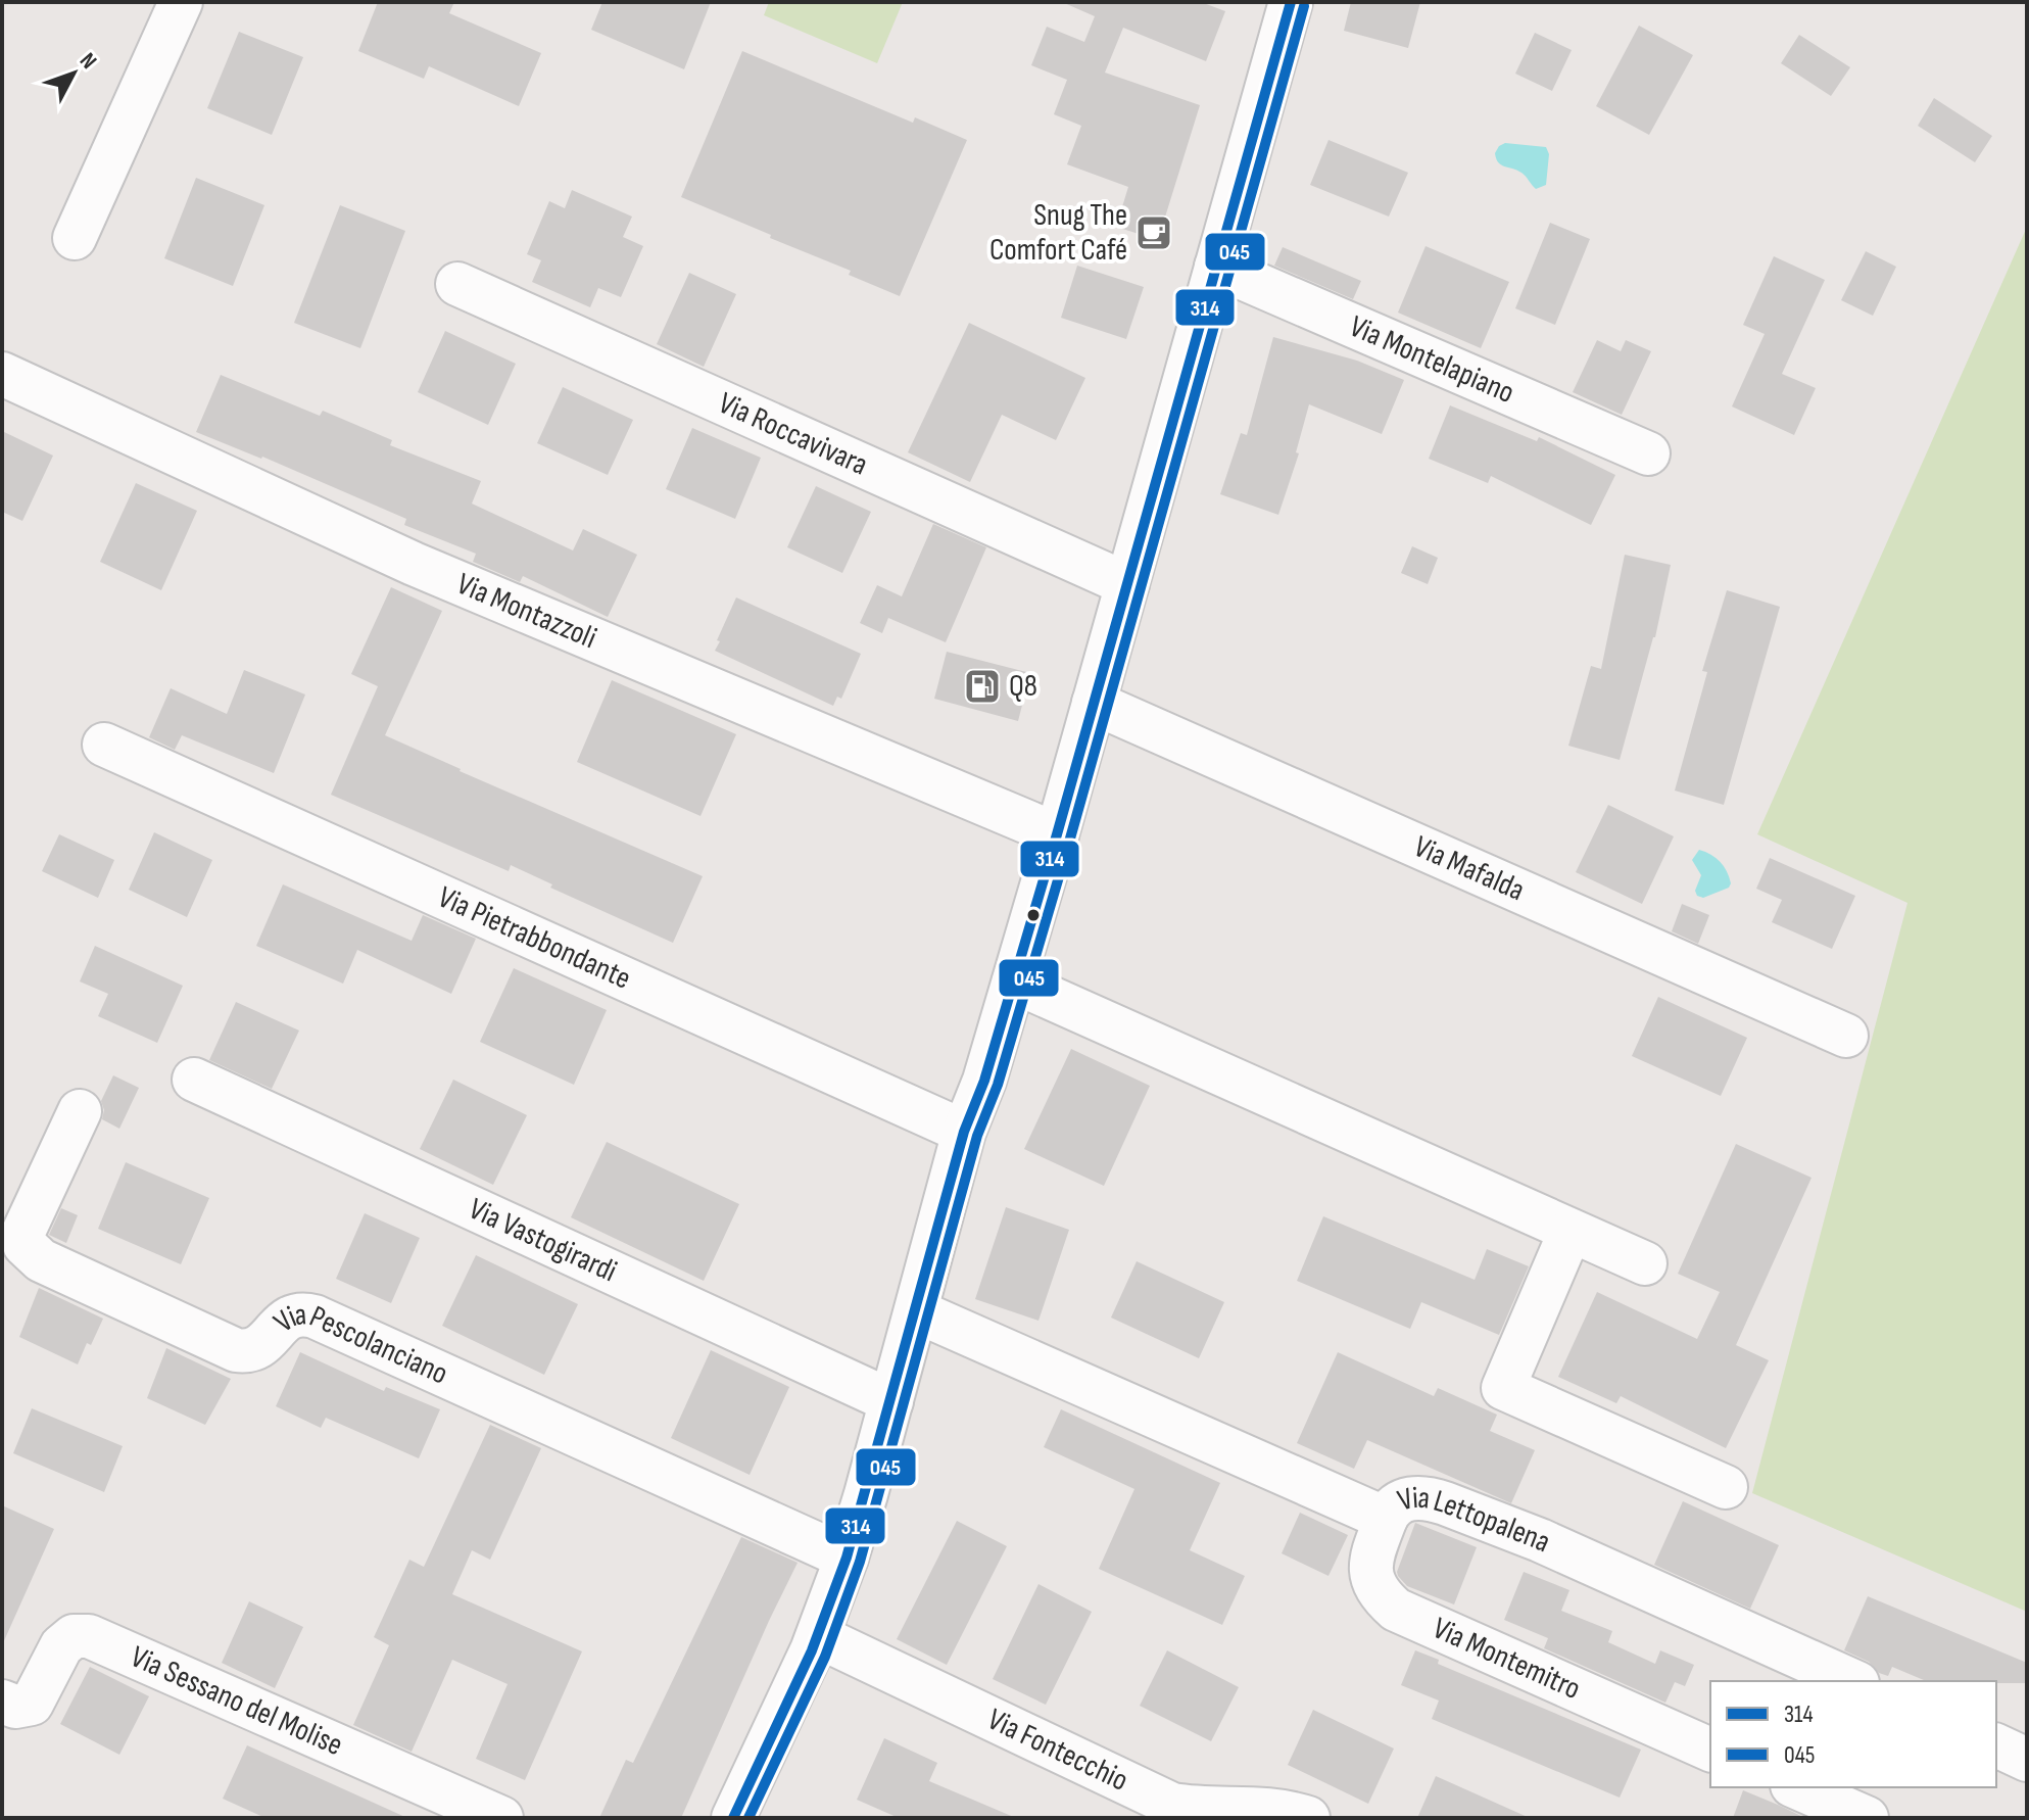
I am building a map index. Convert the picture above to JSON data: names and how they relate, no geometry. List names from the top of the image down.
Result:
{
  "streets": {
    "street": [
      "Via Montelapiano",
      "Via Roccavivara",
      "Via Montazzoli",
      "Via Mafalda",
      "Via Pietrabbondante",
      "Via Vastogirardi",
      "Via Pescolanciano",
      "Via Lettopalena",
      "Via Montemitro",
      "Via Sessano del Molise",
      "Via Fontecchio"
    ]
  },
  "crossings": [
    ["Via Lettopalena", "Via Montemitro"]
  ],
  "places": {
    "cafe": ["Snug The Comfort Café"],
    "fuel station": ["Q8"]
  },
  "lines": ["transit line 314", "transit line 045"],
  "legend": ["314", "045"],
  "north": "top right"
}
